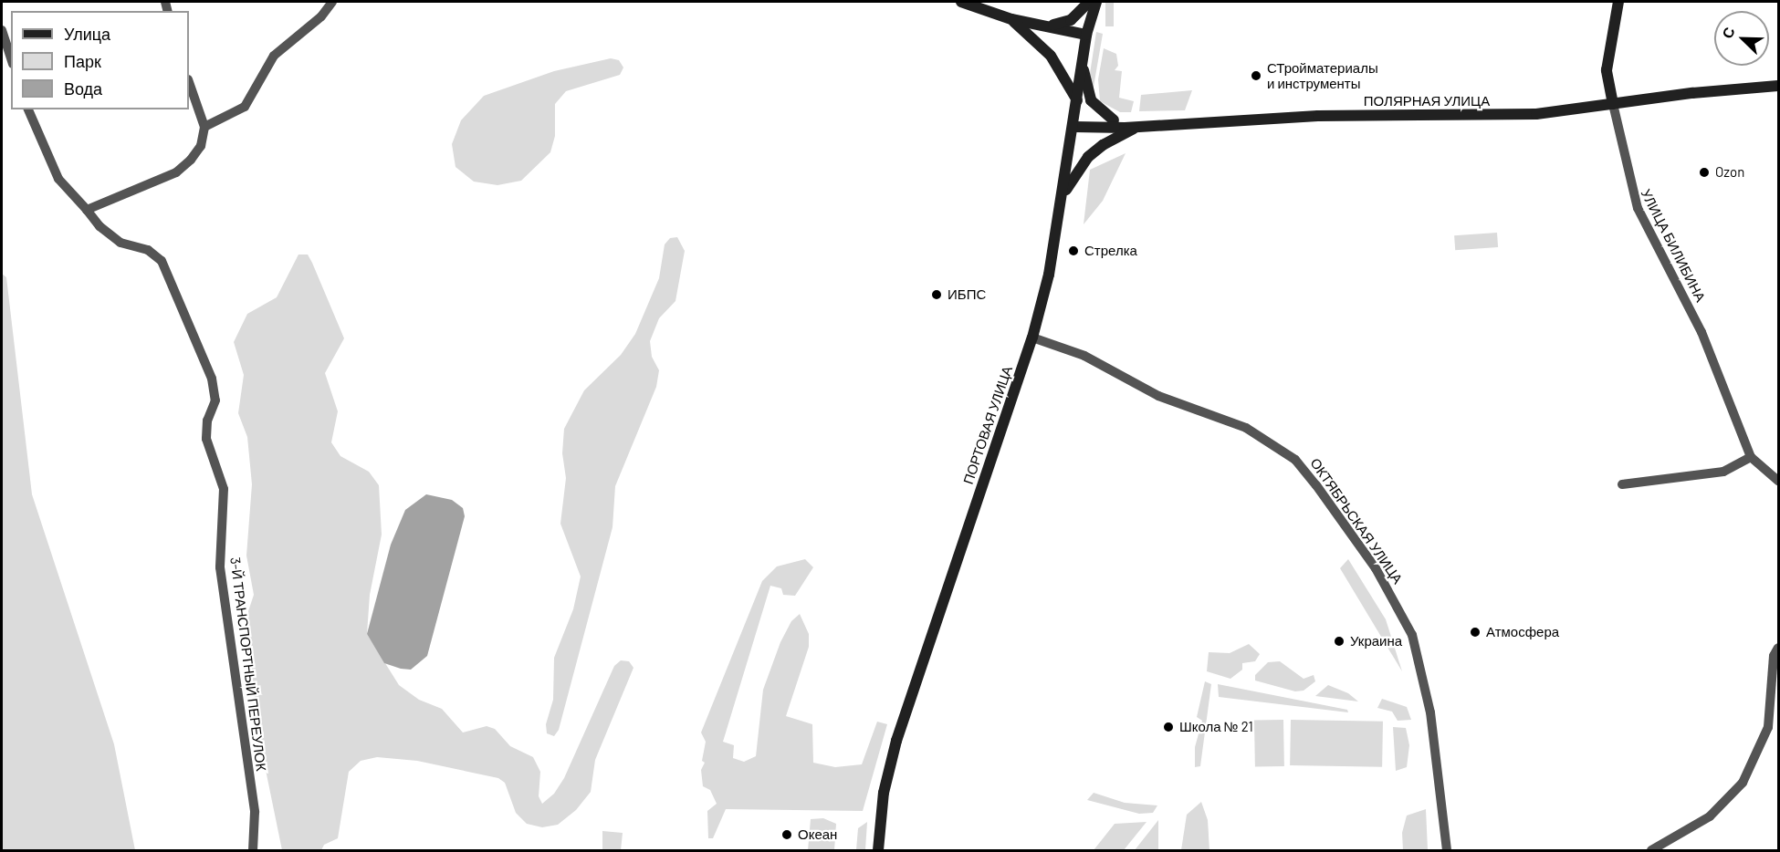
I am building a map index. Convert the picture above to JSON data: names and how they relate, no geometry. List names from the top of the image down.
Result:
{
  "streets": {
    "main road": ["ПОЛЯРНАЯ УЛИЦА", "УЛИЦА БИЛИБИНА", "ПОРТОВАЯ УЛИЦА"],
    "street": ["ОКТЯБРЬСКАЯ УЛИЦА", "3-Й ТРАНСПОРТНЫЙ ПЕРЕУЛОК"]
  },
  "crossings": [
    ["ПОЛЯРНАЯ УЛИЦА", "УЛИЦА БИЛИБИНА"],
    ["ПОЛЯРНАЯ УЛИЦА", "ПОРТОВАЯ УЛИЦА"],
    ["ПОРТОВАЯ УЛИЦА", "ОКТЯБРЬСКАЯ УЛИЦА"]
  ],
  "places": [
    "СТройматериалы и инструменты",
    "Ozon",
    "Стрелка",
    "ИБПС",
    "Атмосфера",
    "Украина",
    "Школа № 21",
    "Океан"
  ],
  "legend": ["Улица", "Парк", "Вода"],
  "north": "top left"
}
